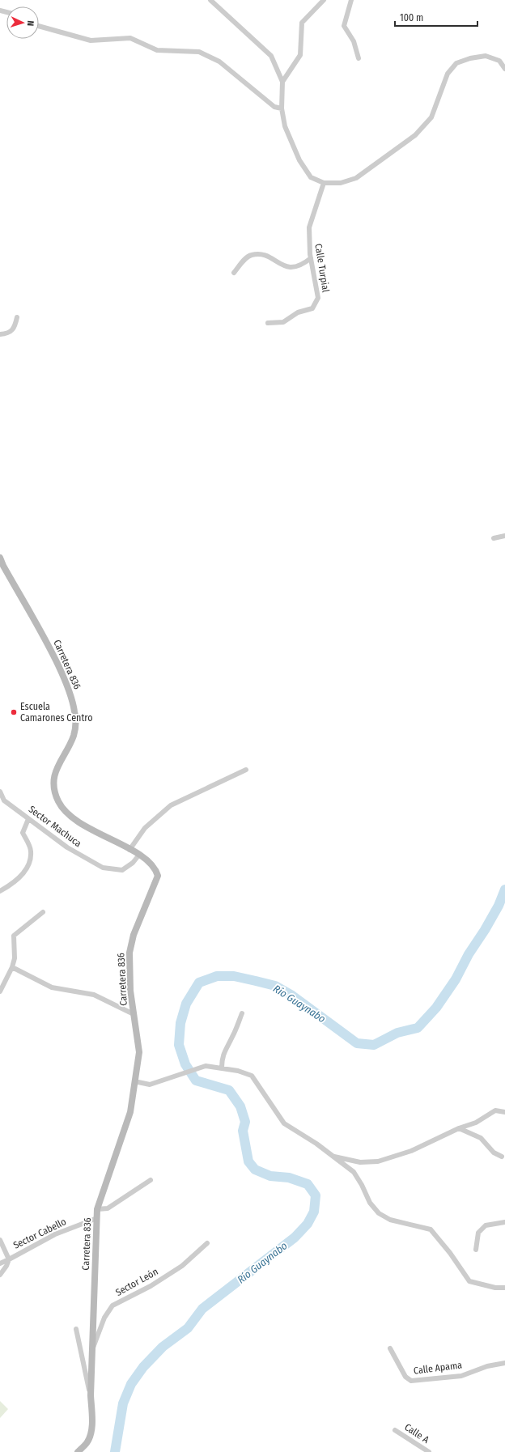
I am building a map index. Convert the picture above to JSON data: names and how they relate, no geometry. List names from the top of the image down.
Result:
{
  "streets": {
    "street": [
      "Calle Turpial",
      "Carretera 836",
      "Sector Machuca",
      "Sector Cabello",
      "Sector León",
      "Calle Apama",
      "Calle A"
    ]
  },
  "crossings": [
    ["Carretera 836", "Sector Machuca"],
    ["Carretera 836", "Sector Cabello"],
    ["Carretera 836", "Sector León"]
  ],
  "water": ["Río Guaynabo"],
  "places": ["Escuela Camarones Centro"],
  "scale_bar": "100 m",
  "north": "right"
}
